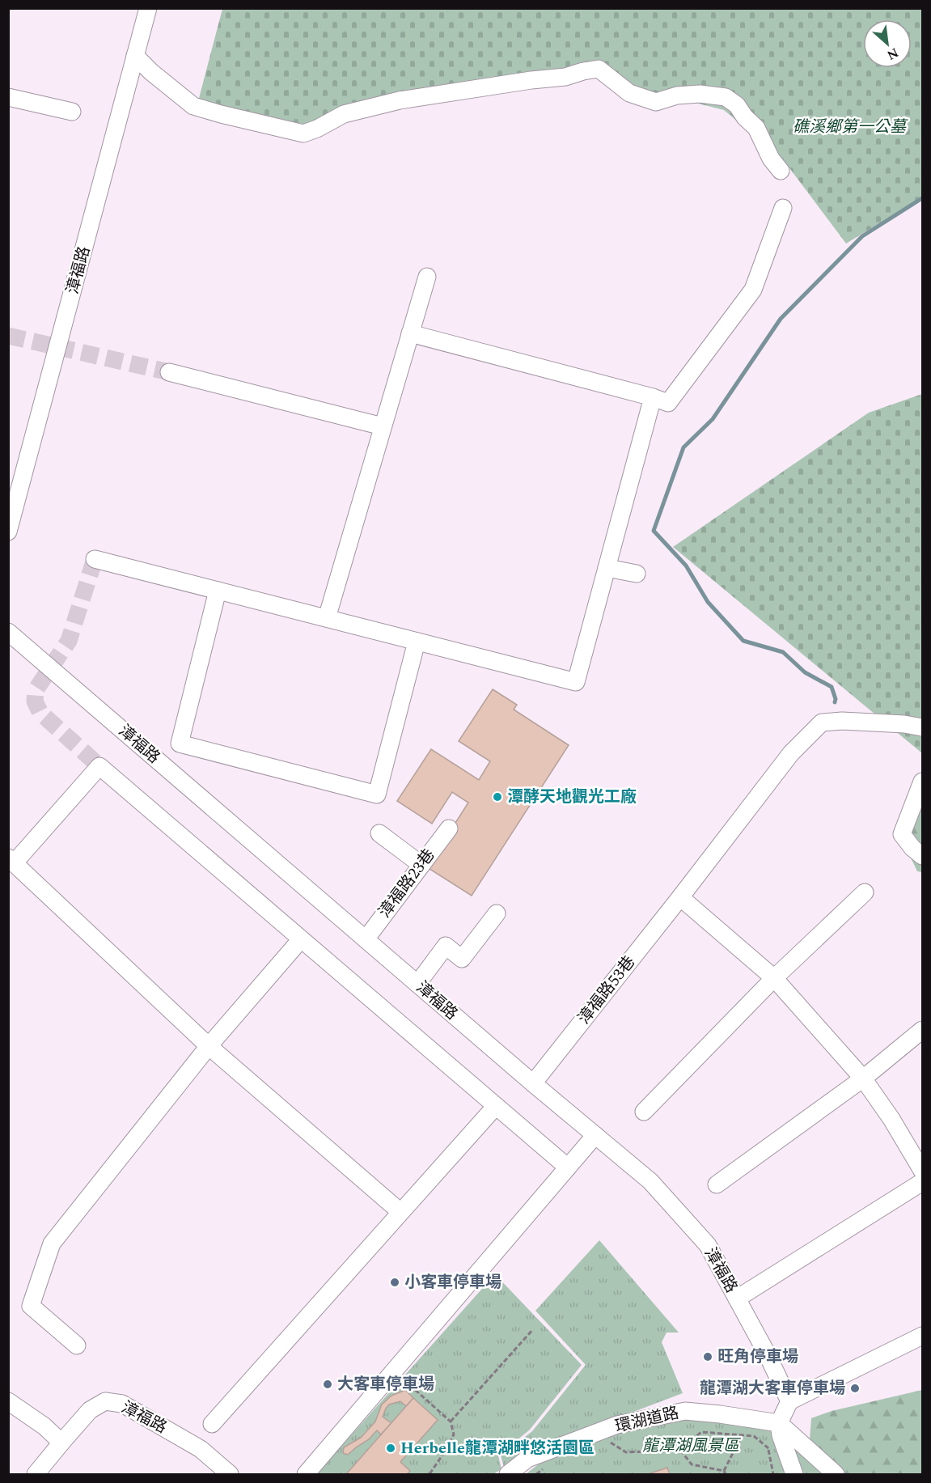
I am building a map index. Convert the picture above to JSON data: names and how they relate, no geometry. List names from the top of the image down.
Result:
{
  "streets": {
    "street": [
      "漳福路",
      "漳福路23巷",
      "漳福路53巷",
      "環湖道路"
    ]
  },
  "crossings": [
    ["漳福路", "漳福路23巷"],
    ["漳福路", "漳福路53巷"]
  ],
  "parks": ["礁溪鄉第一公墓", "龍潭湖風景區"],
  "places": [
    "潭酵天地觀光工廠",
    "小客車停車場",
    "旺角停車場",
    "大客車停車場",
    "龍潭湖大客車停車場",
    "Herbelle龍潭湖畔悠活園區"
  ],
  "north": "bottom right"
}
